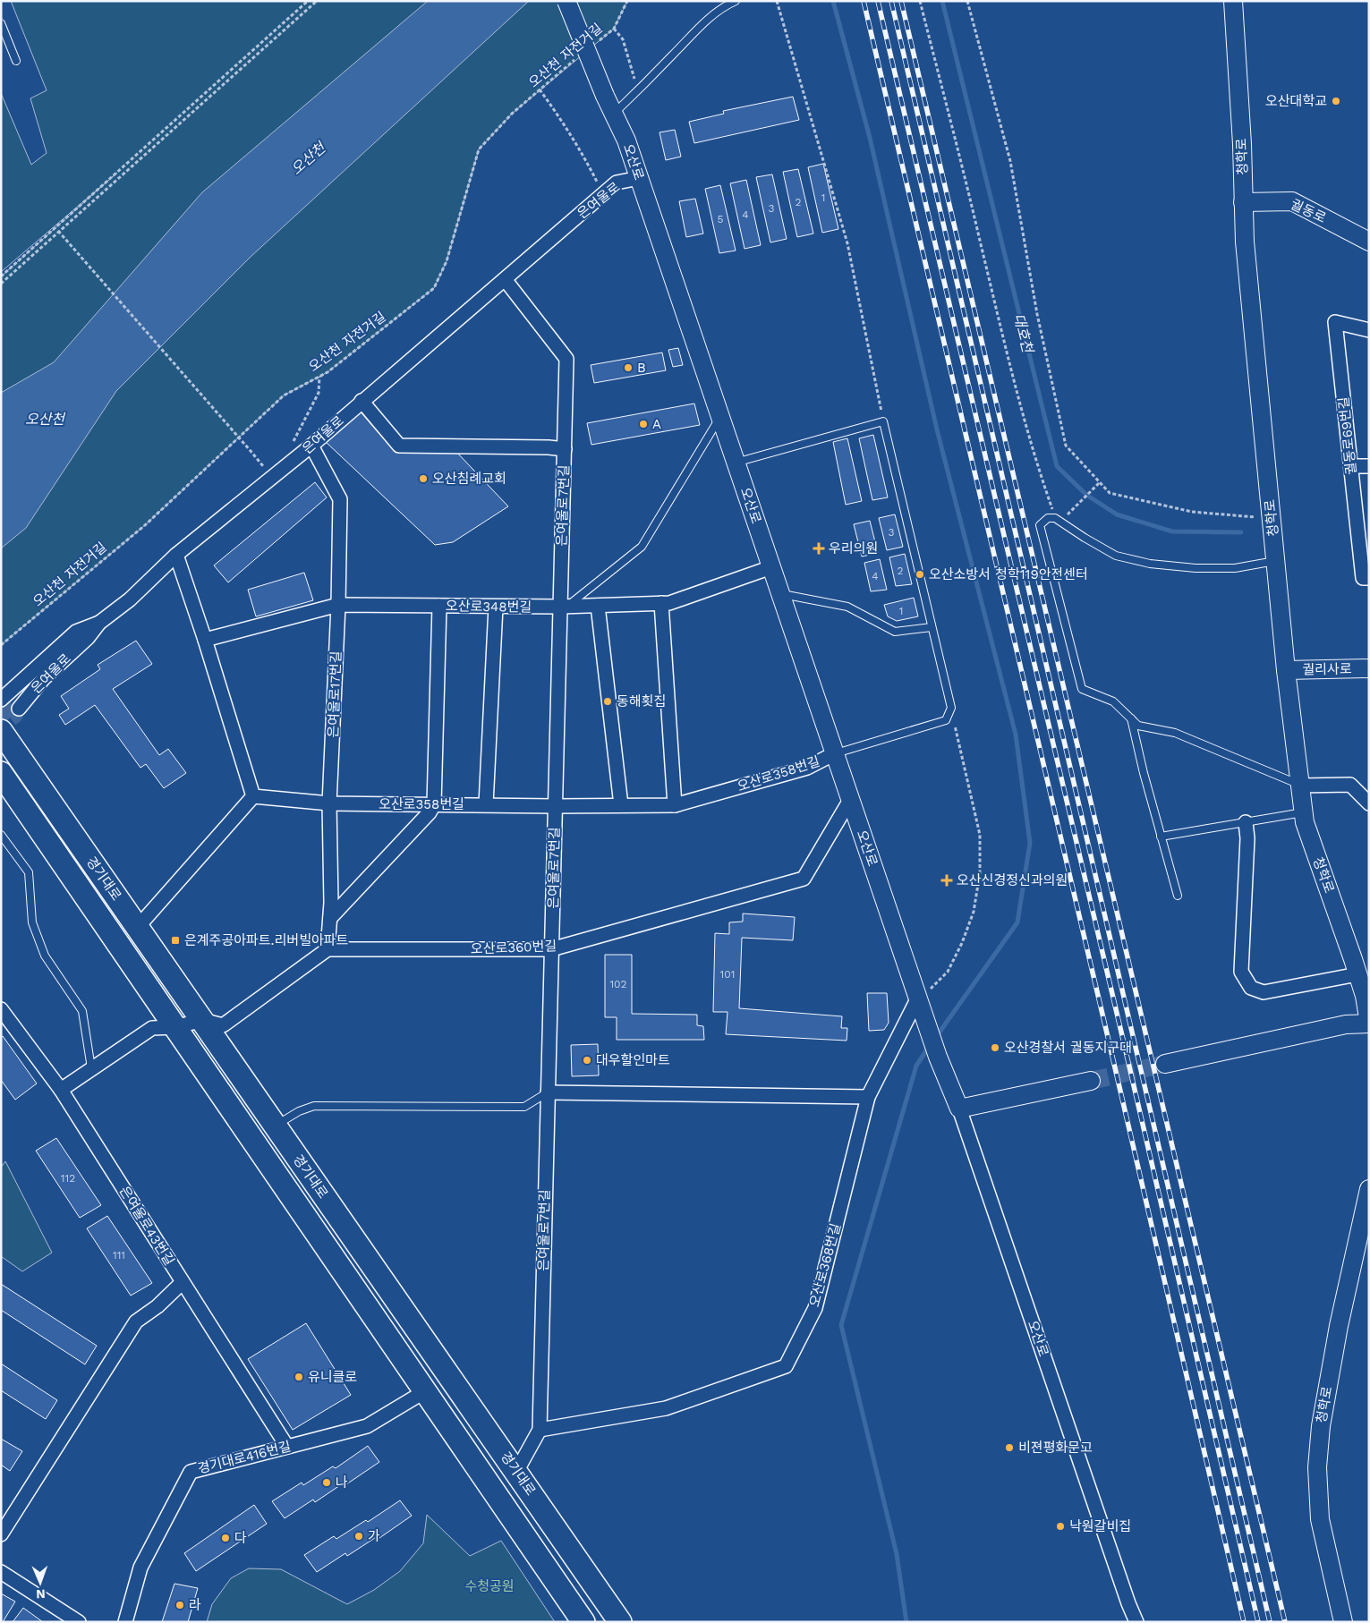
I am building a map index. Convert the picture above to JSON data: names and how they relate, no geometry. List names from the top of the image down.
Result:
{
  "streets": {
    "main road": ["경기대로"],
    "street": [
      "청학로",
      "오산로",
      "은여울로",
      "궐동로",
      "궐동로69번길",
      "은여울로7번길",
      "오산로348번길",
      "궐리사로",
      "은여울로17번길",
      "오산로358번길",
      "오산로360번길",
      "은여울로43번길",
      "오산로368번길",
      "경기대로416번길"
    ],
    "path": ["오산천 자전거길"]
  },
  "crossings": [
    ["청학로", "궐동로"],
    ["청학로", "궐리사로"],
    ["오산로", "은여울로"],
    ["오산로", "오산로348번길"],
    ["오산로", "오산로358번길"],
    ["오산로", "오산로360번길"],
    ["오산로", "오산로368번길"],
    ["은여울로", "은여울로7번길"],
    ["은여울로", "은여울로17번길"],
    ["은여울로7번길", "오산로348번길"],
    ["은여울로7번길", "오산로358번길"],
    ["은여울로7번길", "경기대로"],
    ["은여울로7번길", "오산로360번길"],
    ["은여울로7번길", "오산로368번길"],
    ["오산로348번길", "은여울로17번길"],
    ["은여울로17번길", "오산로358번길"],
    ["은여울로17번길", "오산로360번길"],
    ["경기대로", "경기대로416번길"],
    ["은여울로43번길", "경기대로416번길"]
  ],
  "water": ["오산천", "대호천"],
  "parks": ["수청공원"],
  "places": {
    "other": [
      "오산대학교",
      "B",
      "A",
      "오산침례교회",
      "오산소방서 청학119안전센터",
      "동해횟집",
      "오산경찰서 궐동지구대",
      "대우할인마트",
      "유니클로",
      "비젼평화문고",
      "나",
      "낙원갈비집",
      "가",
      "다",
      "라"
    ],
    "health": ["우리의원", "오산신경정신과의원"],
    "transit": ["은계주공아파트.리버빌아파트"]
  },
  "house_numbers": [
    "1",
    "2",
    "3",
    "4",
    "5",
    "3",
    "2",
    "4",
    "1",
    "101",
    "102",
    "112",
    "111"
  ],
  "north": "bottom"
}
